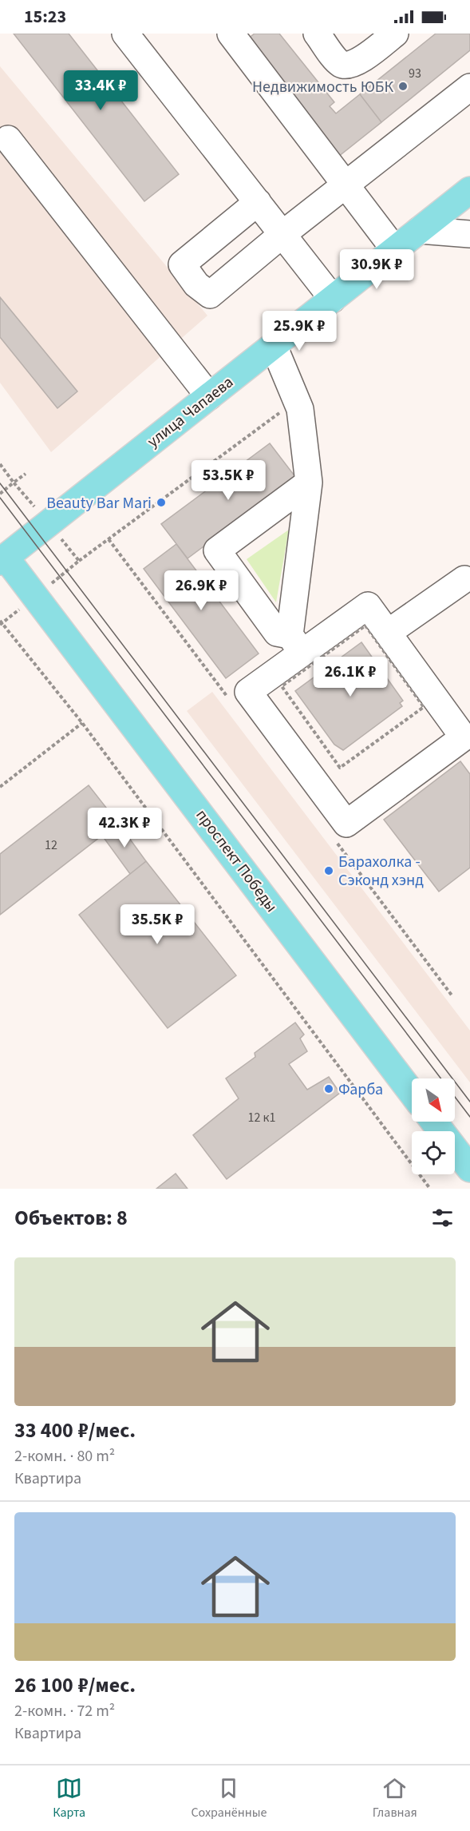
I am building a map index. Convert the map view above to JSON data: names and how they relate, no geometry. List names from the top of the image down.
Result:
{
  "streets": {
    "main road": ["улица Чапаева", "проспект Победы"]
  },
  "crossings": [
    ["улица Чапаева", "проспект Победы"]
  ],
  "places": [
    "Недвижимость ЮБК",
    "Beauty Bar Mari",
    "Барахолка - Сэконд хэнд",
    "Фарба"
  ],
  "house_numbers": ["93", "12", "12 к1"],
  "north": "bottom right",
  "page": {
    "status": "15:23",
    "price": [
      "33.4K ₽",
      "30.9K ₽",
      "25.9K ₽",
      "53.5K ₽",
      "26.9K ₽",
      "26.1K ₽",
      "42.3K ₽",
      "35.5K ₽"
    ],
    "heading": "Объектов: 8",
    "list": [
      {
        "name": "33 400 ₽/мес.",
        "note": "2-комн. · 80 m² · Квартира"
      },
      {
        "name": "26 100 ₽/мес.",
        "note": "2-комн. · 72 m² · Квартира"
      }
    ],
    "tabs": ["Карта", "Сохранённые", "Главная"]
  }
}
